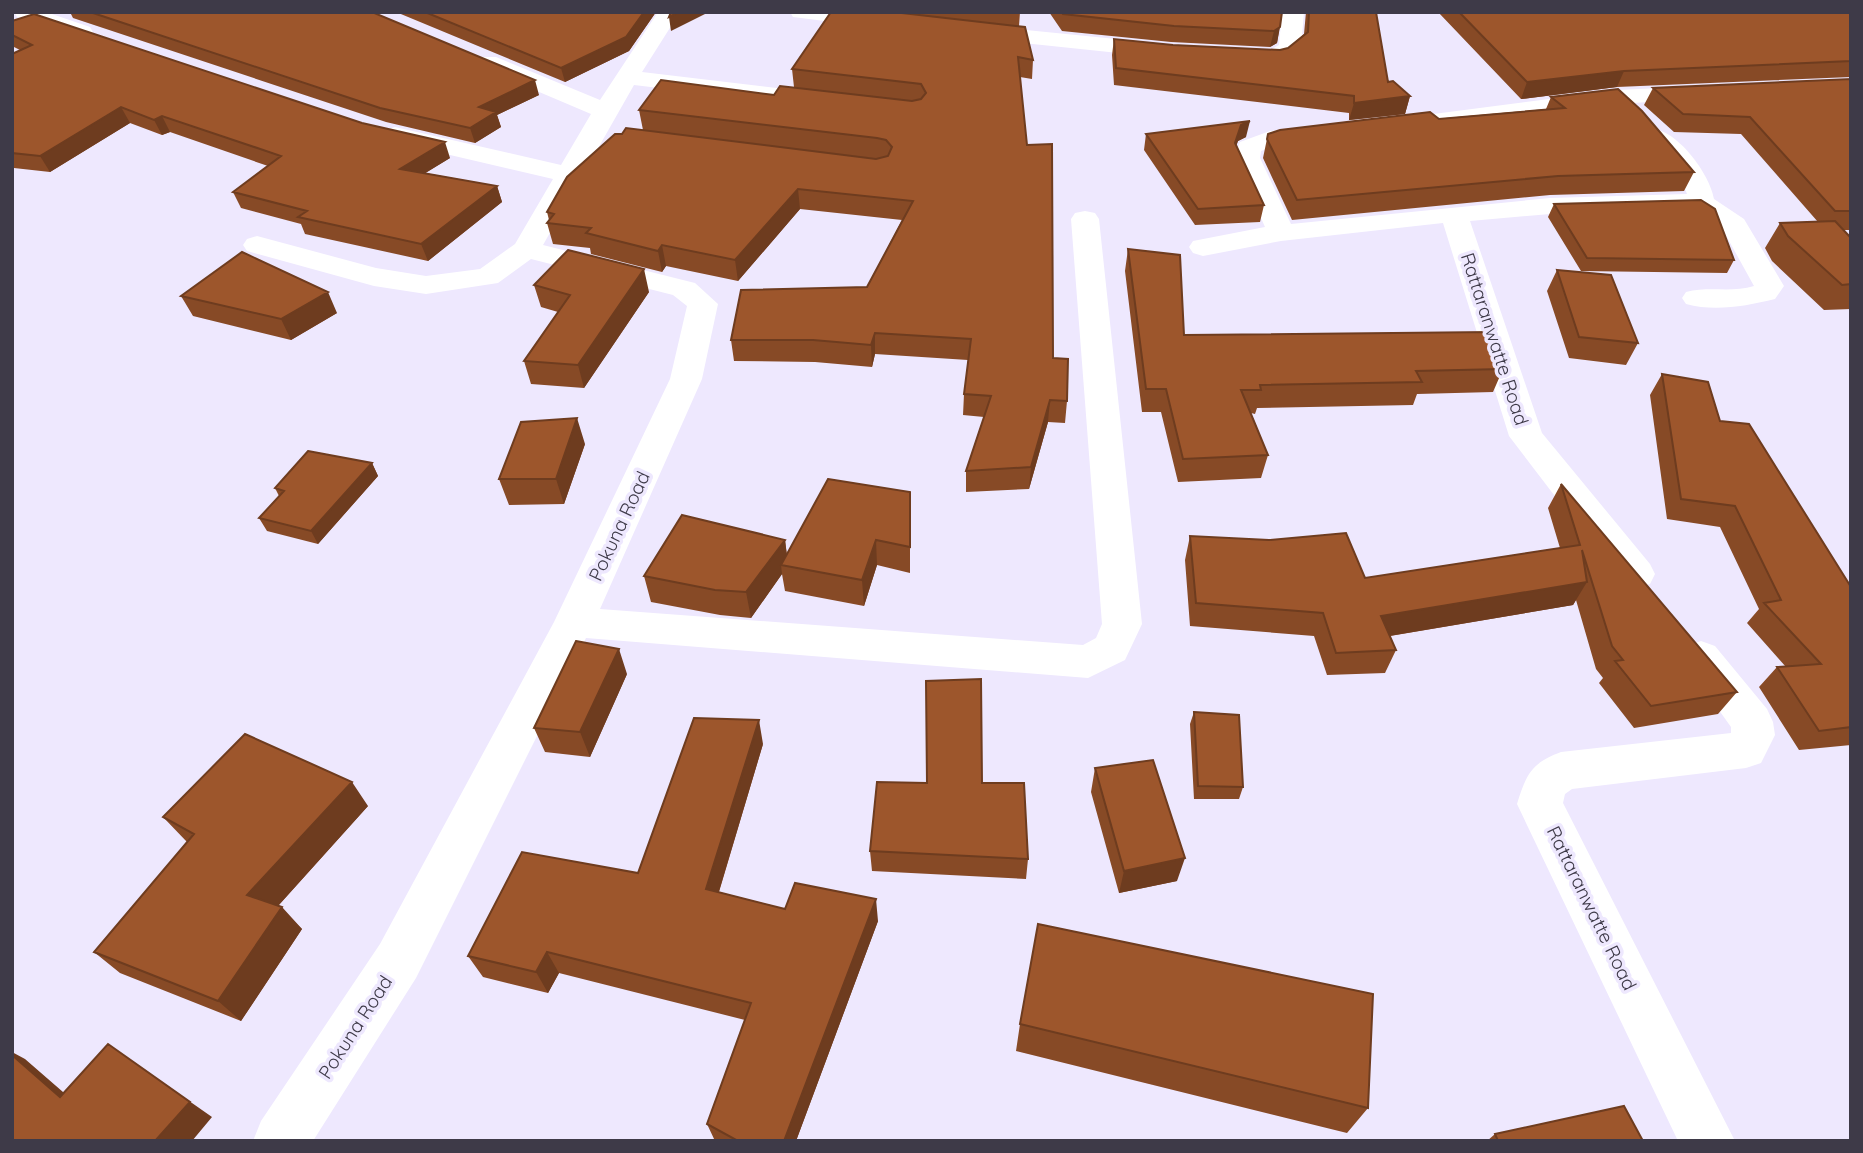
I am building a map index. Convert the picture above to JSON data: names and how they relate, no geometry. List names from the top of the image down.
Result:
{
  "streets": {
    "street": ["Rattaranwatte Road", "Pokuna Road"]
  }
}
